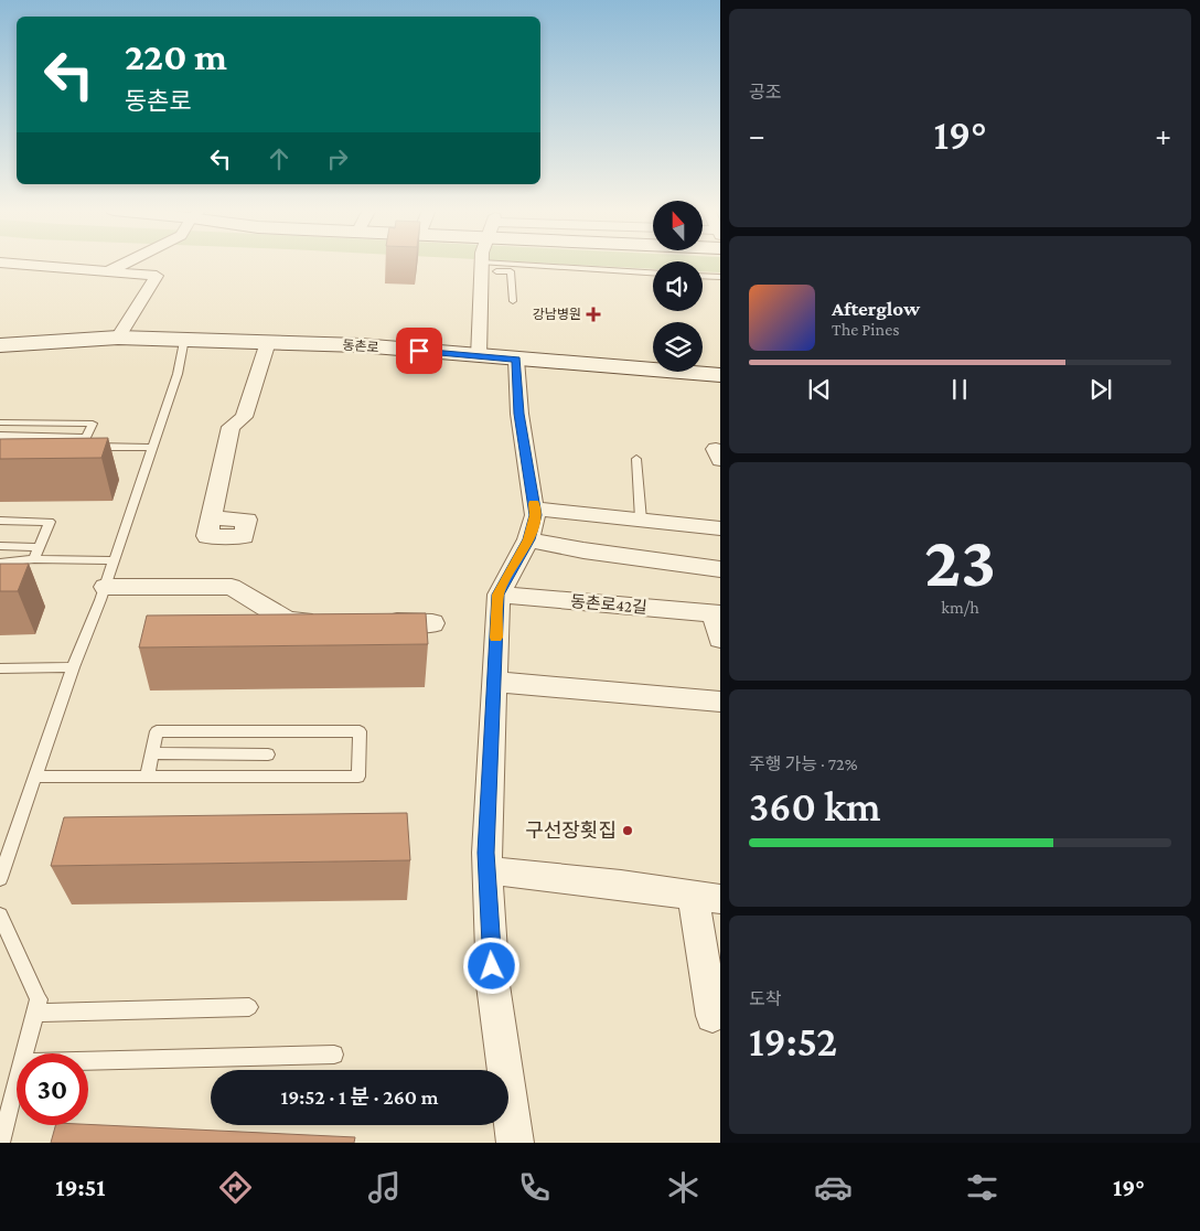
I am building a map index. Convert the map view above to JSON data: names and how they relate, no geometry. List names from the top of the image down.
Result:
{
  "streets": {
    "street": ["동촌로", "동촌로42길"]
  },
  "places": {
    "health": ["강남병원"],
    "other": ["구선장횟집"]
  },
  "north": "top",
  "page": {
    "tile": [
      "공조",
      ["23", "km/h"],
      ["주행 가능 · 72%", "360 km"],
      ["도착", "19:52"]
    ],
    "turn": ["220 m", "동촌로"],
    "heat": ["−", "19°", "+"],
    "song": ["Afterglow", "The Pines"],
    "limit": "30",
    "trip": "19:52 · 1 분 · 260 m",
    "tabs": ["19:51", "19°"]
  }
}
